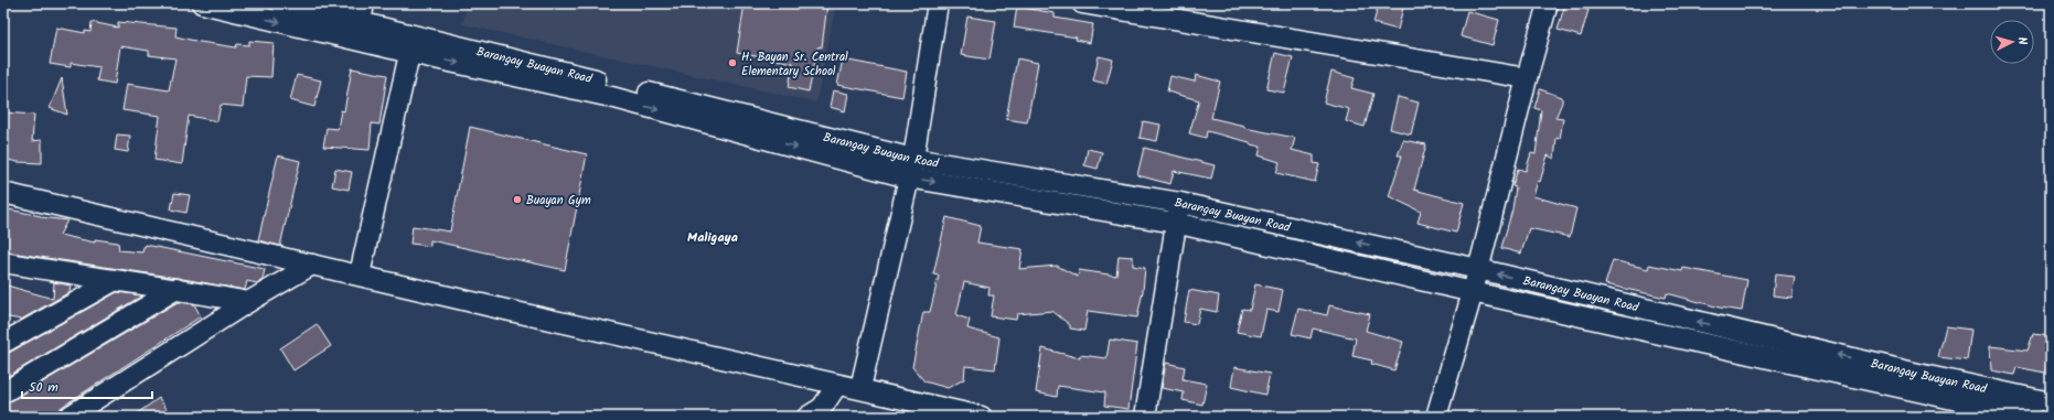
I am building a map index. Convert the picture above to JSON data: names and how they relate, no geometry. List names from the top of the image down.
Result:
{
  "streets": {
    "street": ["Barangay Buayan Road"]
  },
  "districts": ["Maligaya"],
  "places": ["H. Bayan Sr. Central Elementary School", "Buayan Gym"],
  "scale_bar": "50 m",
  "north": "right"
}
